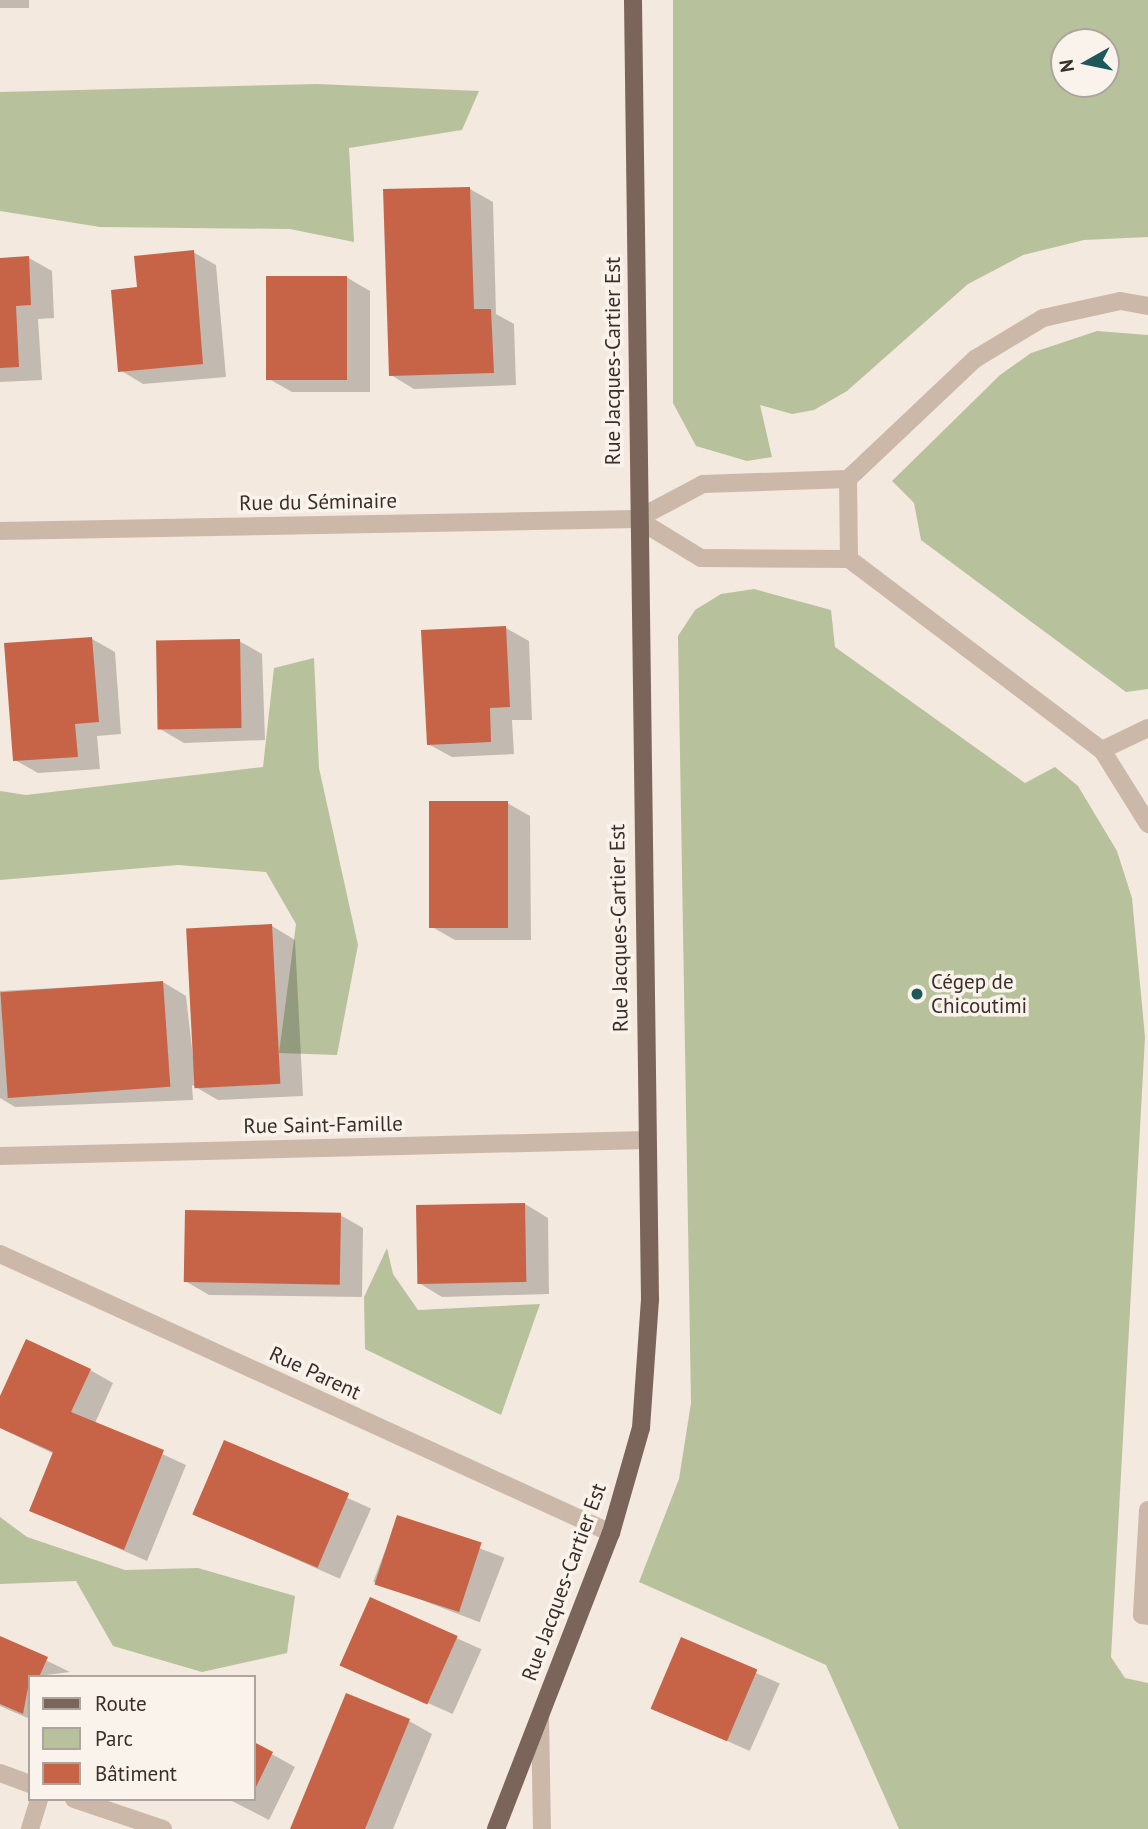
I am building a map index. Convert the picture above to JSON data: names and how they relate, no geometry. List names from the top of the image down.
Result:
{
  "streets": {
    "main road": ["Rue Jacques-Cartier Est"],
    "street": ["Rue du Séminaire", "Rue Saint-Famille", "Rue Parent"]
  },
  "crossings": [
    ["Rue Jacques-Cartier Est", "Rue du Séminaire"],
    ["Rue Jacques-Cartier Est", "Rue Saint-Famille"],
    ["Rue Jacques-Cartier Est", "Rue Parent"]
  ],
  "places": ["Cégep de Chicoutimi"],
  "legend": ["Route", "Parc", "Bâtiment"],
  "north": "left"
}
